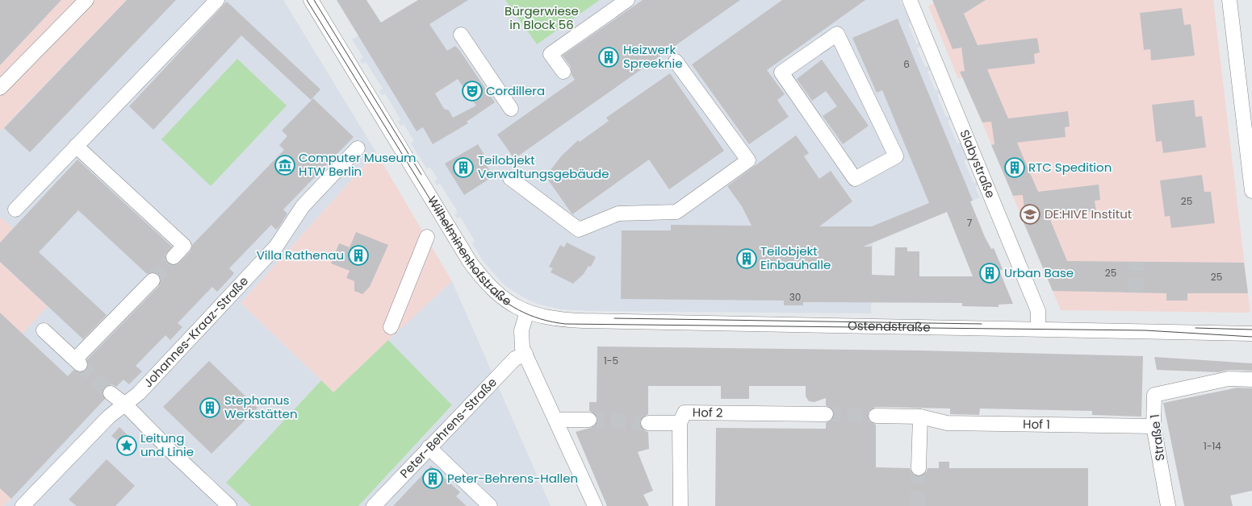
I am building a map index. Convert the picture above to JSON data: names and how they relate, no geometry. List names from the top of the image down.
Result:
{
  "streets": {
    "street": [
      "Slabystraße",
      "Wilhelminenhofstraße",
      "Ostendstraße",
      "Johannes-Kraaz-Straße",
      "Hof 2",
      "Hof 1",
      "Peter-Behrens-Straße",
      "Straße 1"
    ]
  },
  "crossings": [
    ["Slabystraße", "Ostendstraße"],
    ["Wilhelminenhofstraße", "Ostendstraße"],
    ["Wilhelminenhofstraße", "Peter-Behrens-Straße"],
    ["Hof 1", "Straße 1"]
  ],
  "parks": ["Bürgerwiese in Block 56"],
  "places": {
    "building": [
      "Heizwerk Spreeknie",
      "Teilobjekt Verwaltungsgebäude",
      "RTC Spedition",
      "Villa Rathenau",
      "Teilobjekt Einbauhalle",
      "Urban Base",
      "Stephanus Werkstätten",
      "Peter-Behrens-Hallen"
    ],
    "theatre": ["Cordillera"],
    "museum": ["Computer Museum HTW Berlin"],
    "school or university": ["DE:HIVE Institut"],
    "place": ["Leitung und Linie"]
  },
  "house_numbers": [
    "6",
    "25",
    "7",
    "25",
    "25",
    "30",
    "1-5",
    "1-14"
  ]
}
